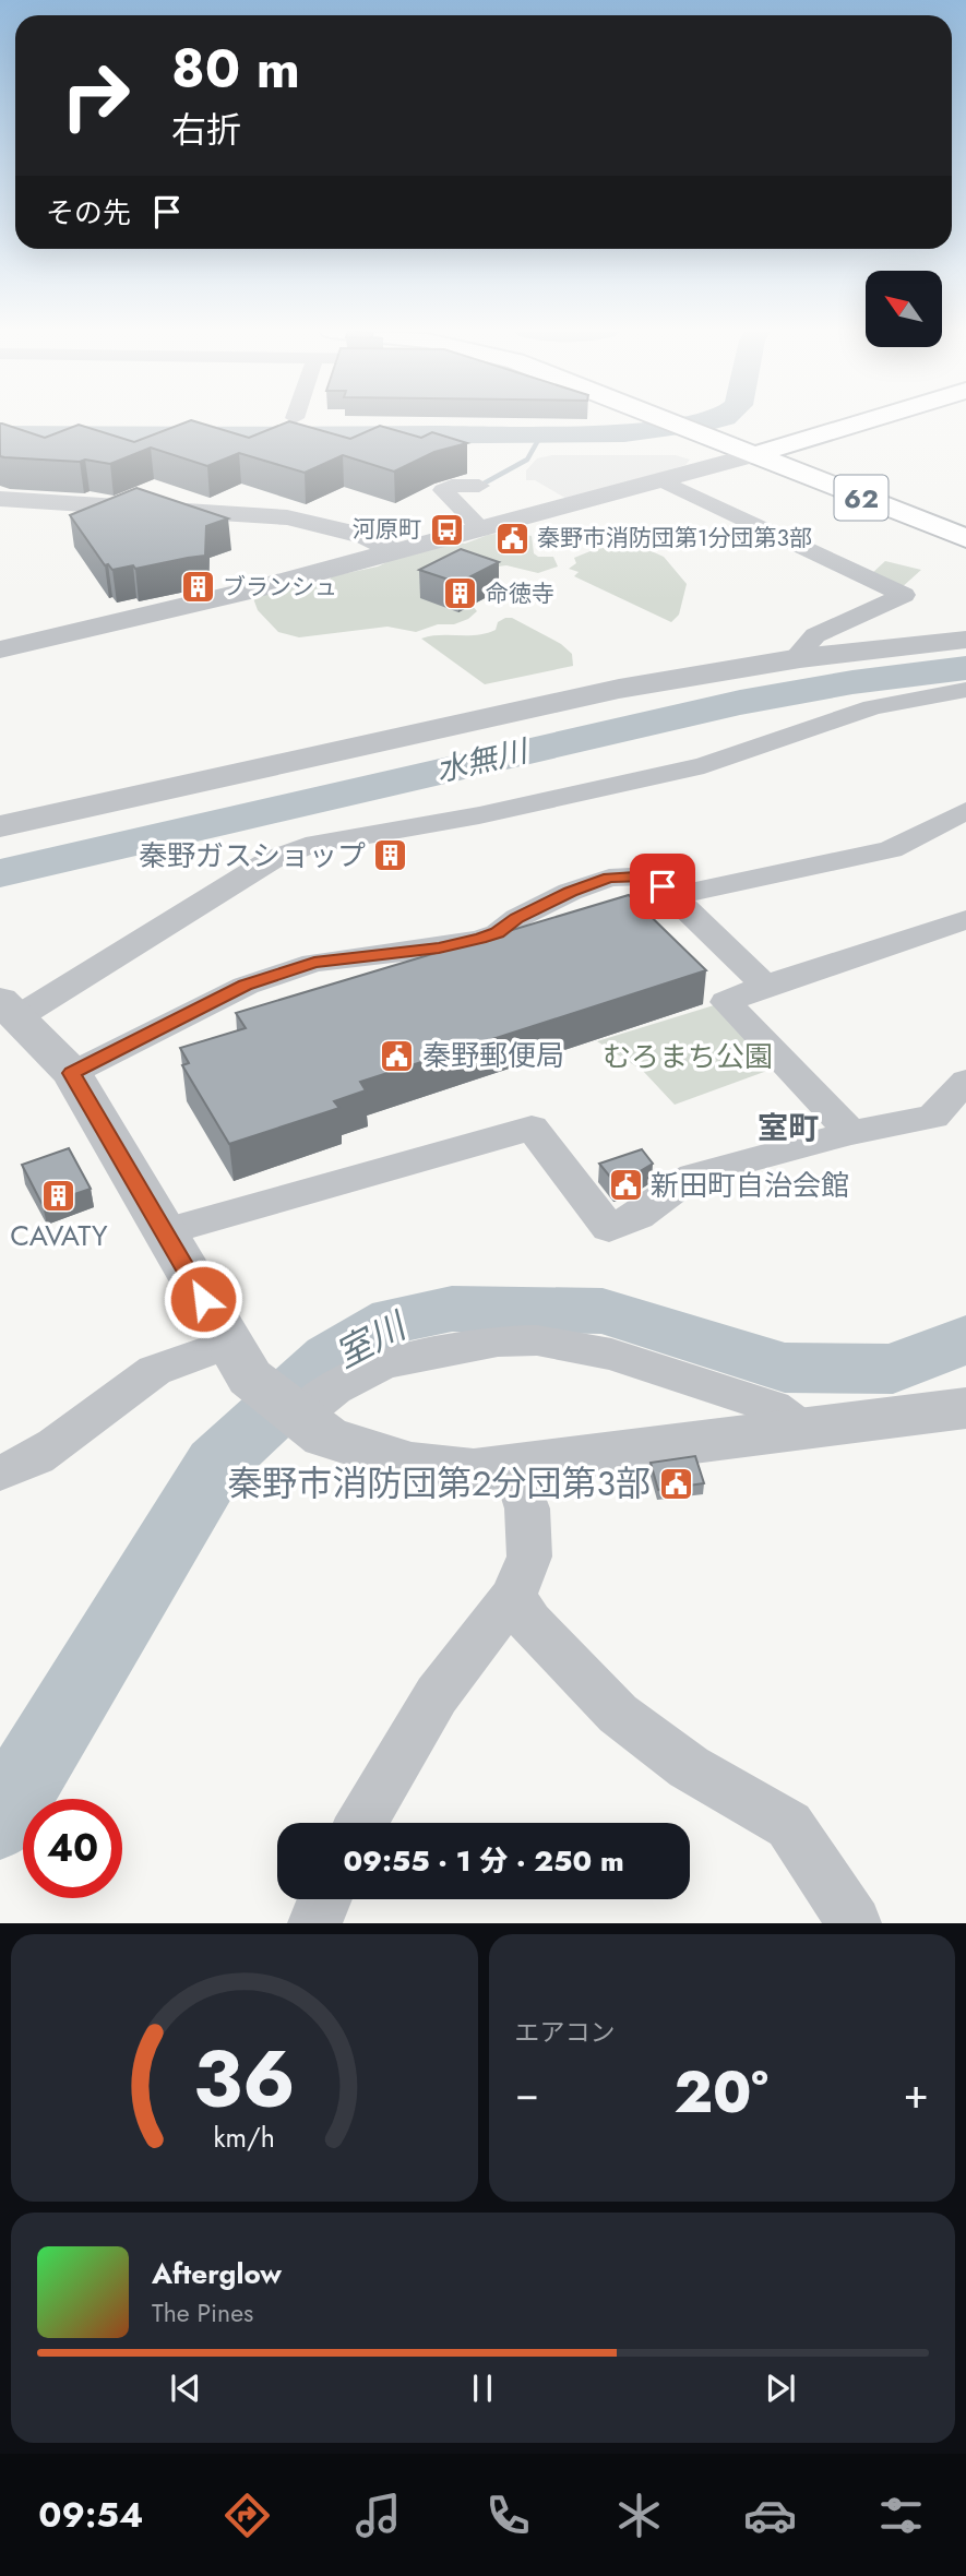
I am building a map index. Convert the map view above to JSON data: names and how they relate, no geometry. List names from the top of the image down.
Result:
{
  "streets": {
    "main road": ["62"]
  },
  "districts": ["室町"],
  "water": ["水無川", "室川"],
  "parks": ["むろまち公園"],
  "places": {
    "bus stop": ["河原町"],
    "public building": [
      "秦野市消防団第1分団第3部",
      "秦野郵便局",
      "新田町自治会館",
      "秦野市消防団第2分団第3部"
    ],
    "building": [
      "ブランシュ",
      "命徳寺",
      "秦野ガスショップ",
      "CAVATY"
    ]
  },
  "north": "top left",
  "page": {
    "turn": ["80 m", "右折"],
    "then": "その先",
    "limit": "40",
    "trip": "09:55 · 1 分 · 250 m",
    "tile": "エアコン",
    "heat": ["−", "20°", "+"],
    "song": ["Afterglow", "The Pines"],
    "tabs": "09:54",
    "gauge": ["36", "km/h"]
  }
}
